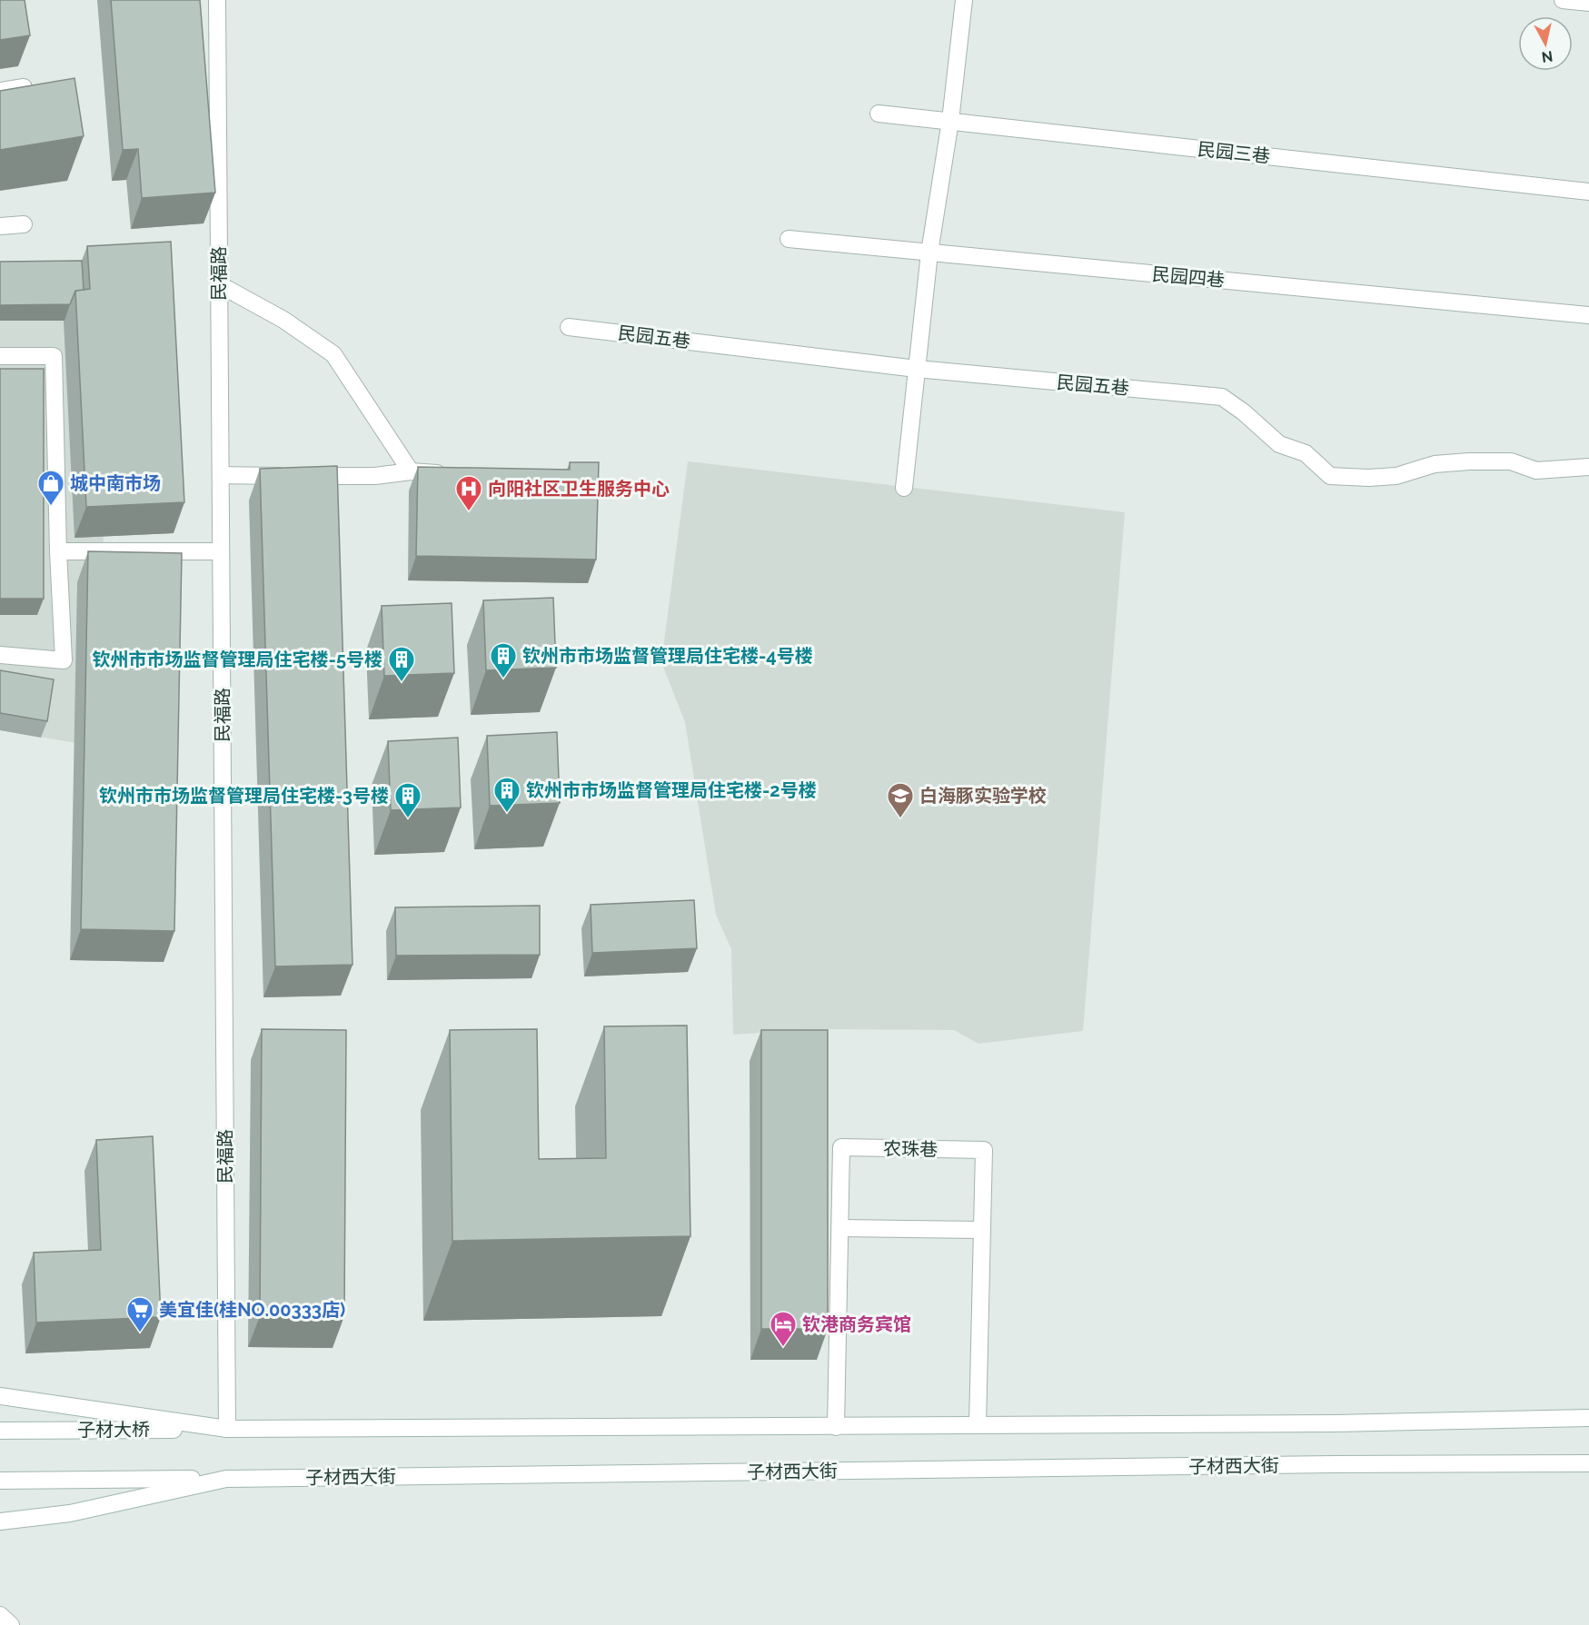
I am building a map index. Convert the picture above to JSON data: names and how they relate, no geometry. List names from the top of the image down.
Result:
{
  "streets": {
    "street": [
      "民园三巷",
      "民福路",
      "民园四巷",
      "民园五巷",
      "农珠巷",
      "子材大桥",
      "子材西大街"
    ]
  },
  "crossings": [
    ["民福路", "子材大桥"]
  ],
  "places": {
    "shop": ["城中南市场"],
    "hospital": ["向阳社区卫生服务中心"],
    "building": [
      "钦州市市场监督管理局住宅楼-4号楼",
      "钦州市市场监督管理局住宅楼-5号楼",
      "钦州市市场监督管理局住宅楼-2号楼",
      "钦州市市场监督管理局住宅楼-3号楼"
    ],
    "school or university": ["白海豚实验学校"],
    "supermarket": ["美宜佳(桂NO.00333店)"],
    "hotel": ["钦港商务宾馆"]
  },
  "north": "bottom"
}
